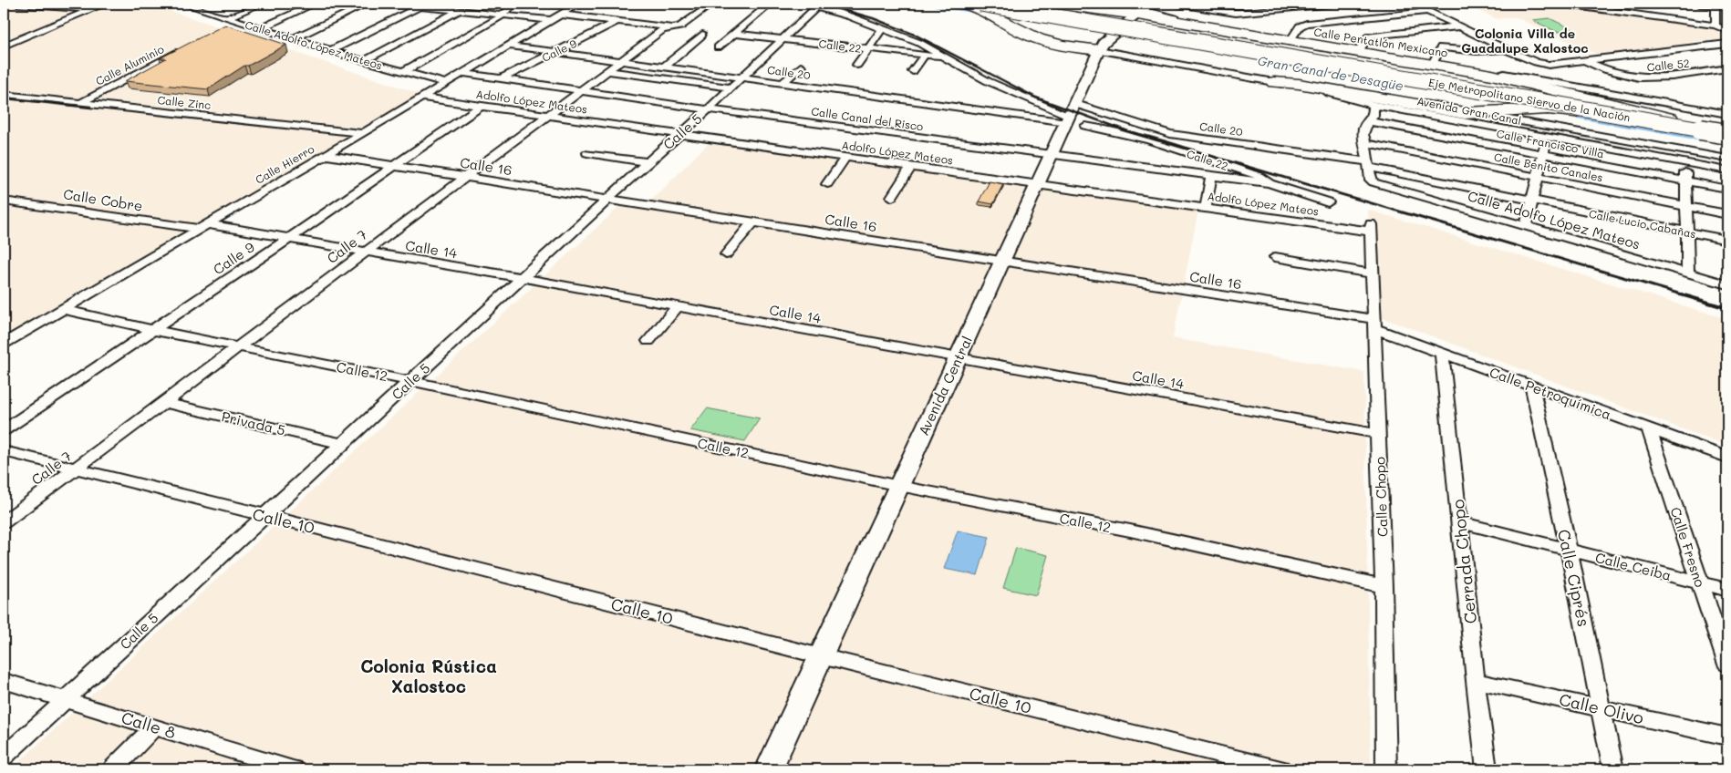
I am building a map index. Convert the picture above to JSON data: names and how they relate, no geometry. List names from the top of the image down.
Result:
{
  "streets": {
    "highway": ["Eje Metropolitano Siervo de la Nación"],
    "street": [
      "Calle Pentatlón Mexicano",
      "Calle Adolfo López Mateos",
      "Calle 22",
      "Calle 9",
      "Calle Aluminio",
      "Calle 52",
      "Calle 20",
      "Adolfo López Mateos",
      "Calle Zinc",
      "Avenida Gran Canal",
      "Calle Canal del Risco",
      "Calle 5",
      "Calle Francisco Villa",
      "Calle Hierro",
      "Calle 16",
      "Calle Benito Canales",
      "Calle Cobre",
      "Calle Lucio Cabañas",
      "Calle 7",
      "Calle 14",
      "Calle 12",
      "Avenida Central",
      "Calle Petroquímica",
      "Privada 5",
      "Calle Chopo",
      "Calle 10",
      "Calle Fresno",
      "Cerrada Chopo",
      "Calle Ceiba",
      "Calle Ciprés",
      "Calle Olivo",
      "Calle 8"
    ]
  },
  "crossings": [
    ["Calle Pentatlón Mexicano", "Avenida Central"],
    ["Calle Adolfo López Mateos", "Calle 20"],
    ["Calle Adolfo López Mateos", "Calle Hierro"],
    ["Calle Adolfo López Mateos", "Calle Lucio Cabañas"],
    ["Calle 22", "Calle 20"],
    ["Calle 22", "Calle Canal del Risco"],
    ["Calle 22", "Calle 5"],
    ["Calle 22", "Avenida Central"],
    ["Calle 9", "Calle 20"],
    ["Calle 9", "Adolfo López Mateos"],
    ["Calle 9", "Calle Canal del Risco"],
    ["Calle 9", "Calle 16"],
    ["Calle 9", "Calle 14"],
    ["Calle 9", "Calle 12"],
    ["Calle Aluminio", "Calle Zinc"],
    ["Calle 20", "Calle 5"],
    ["Calle 20", "Calle Hierro"],
    ["Calle 20", "Calle Lucio Cabañas"],
    ["Calle 20", "Calle 7"],
    ["Calle 20", "Avenida Central"],
    ["Adolfo López Mateos", "Calle 5"],
    ["Adolfo López Mateos", "Calle Hierro"],
    ["Adolfo López Mateos", "Calle 7"],
    ["Adolfo López Mateos", "Avenida Central"],
    ["Adolfo López Mateos", "Calle Chopo"],
    ["Calle Zinc", "Calle Hierro"],
    ["Calle Canal del Risco", "Calle 5"],
    ["Calle Canal del Risco", "Calle Hierro"],
    ["Calle Canal del Risco", "Calle 7"],
    ["Calle Canal del Risco", "Avenida Central"],
    ["Calle 5", "Calle 16"],
    ["Calle 5", "Calle 14"],
    ["Calle 5", "Calle 12"],
    ["Calle 5", "Privada 5"],
    ["Calle 5", "Calle 10"],
    ["Calle 5", "Calle 8"],
    ["Calle Hierro", "Calle 16"],
    ["Calle Hierro", "Calle Cobre"],
    ["Calle Hierro", "Calle 14"],
    ["Calle Hierro", "Calle 12"],
    ["Calle 16", "Calle 7"],
    ["Calle 16", "Avenida Central"],
    ["Calle 16", "Calle Petroquímica"],
    ["Calle 16", "Calle Chopo"],
    ["Calle Cobre", "Calle 14"],
    ["Calle 7", "Calle 14"],
    ["Calle 7", "Calle 12"],
    ["Calle 7", "Privada 5"],
    ["Calle 7", "Calle 10"],
    ["Calle 14", "Avenida Central"],
    ["Calle 14", "Calle Chopo"],
    ["Calle 12", "Avenida Central"],
    ["Calle 12", "Calle Chopo"],
    ["Avenida Central", "Calle 10"],
    ["Calle Petroquímica", "Calle Chopo"],
    ["Calle Petroquímica", "Calle Fresno"],
    ["Calle Petroquímica", "Cerrada Chopo"],
    ["Calle Petroquímica", "Calle Ciprés"],
    ["Calle Fresno", "Calle Ceiba"],
    ["Cerrada Chopo", "Calle Ceiba"],
    ["Cerrada Chopo", "Calle Olivo"],
    ["Calle Ceiba", "Calle Ciprés"],
    ["Calle Ciprés", "Calle Olivo"]
  ],
  "districts": ["Colonia Villa de Guadalupe Xalostoc", "Colonia Rústica Xalostoc"],
  "water": ["Gran Canal de Desagüe"]
}
